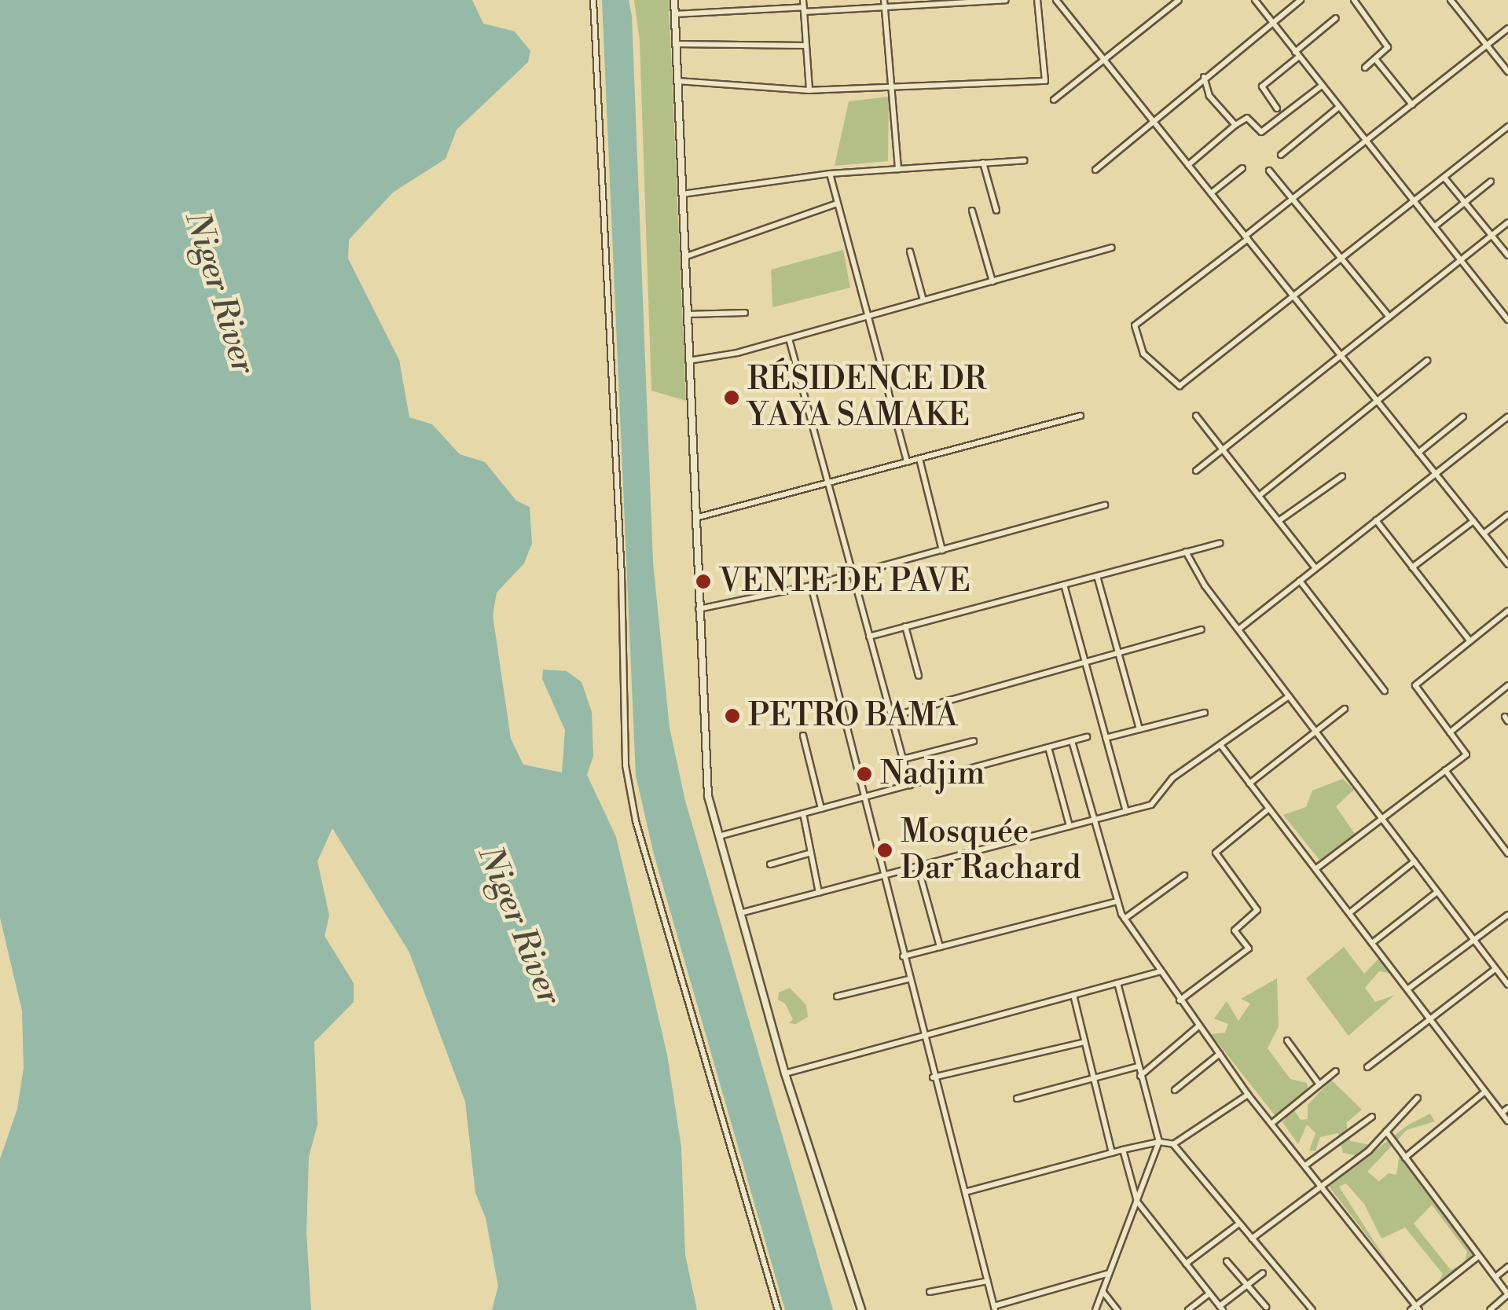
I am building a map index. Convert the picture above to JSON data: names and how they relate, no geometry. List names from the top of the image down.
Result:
{
  "water": ["Niger River"],
  "places": [
    "RÉSIDENCE DR YAYA SAMAKE",
    "VENTE DE PAVE",
    "PETRO BAMA",
    "Nadjim",
    "Mosquée Dar Rachard"
  ]
}
